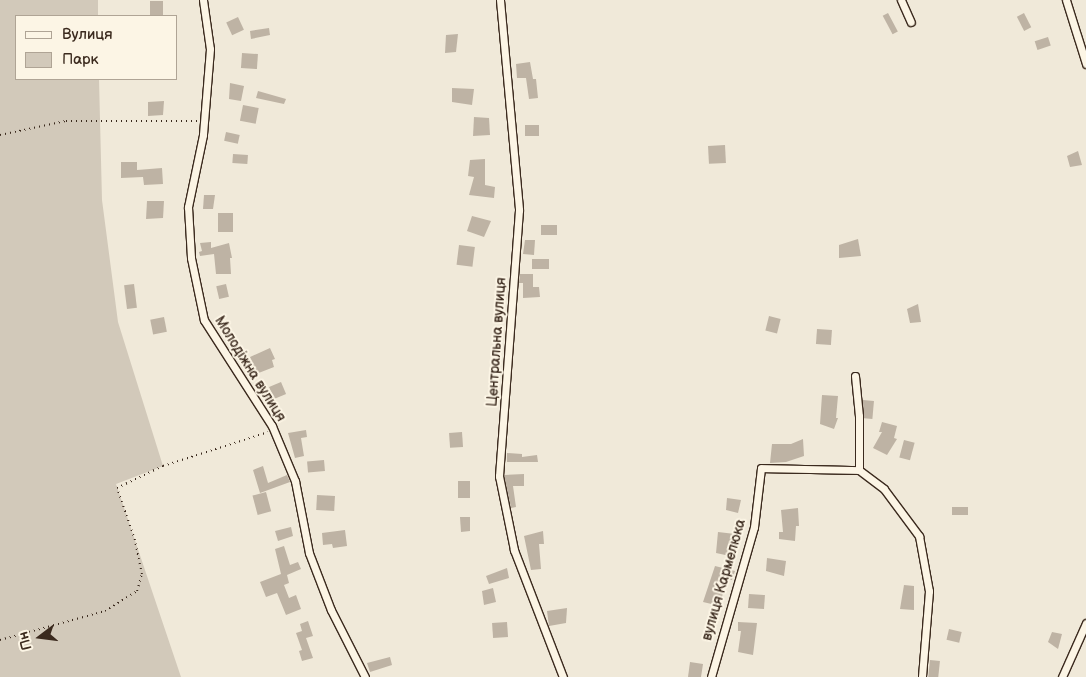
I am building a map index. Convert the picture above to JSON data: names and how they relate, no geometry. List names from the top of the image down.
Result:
{
  "streets": {
    "street": ["Центральна вулиця", "Молодіжна вулиця", "вулиця Кармелюка"]
  },
  "legend": ["Вулиця", "Парк"],
  "north": "left"
}
